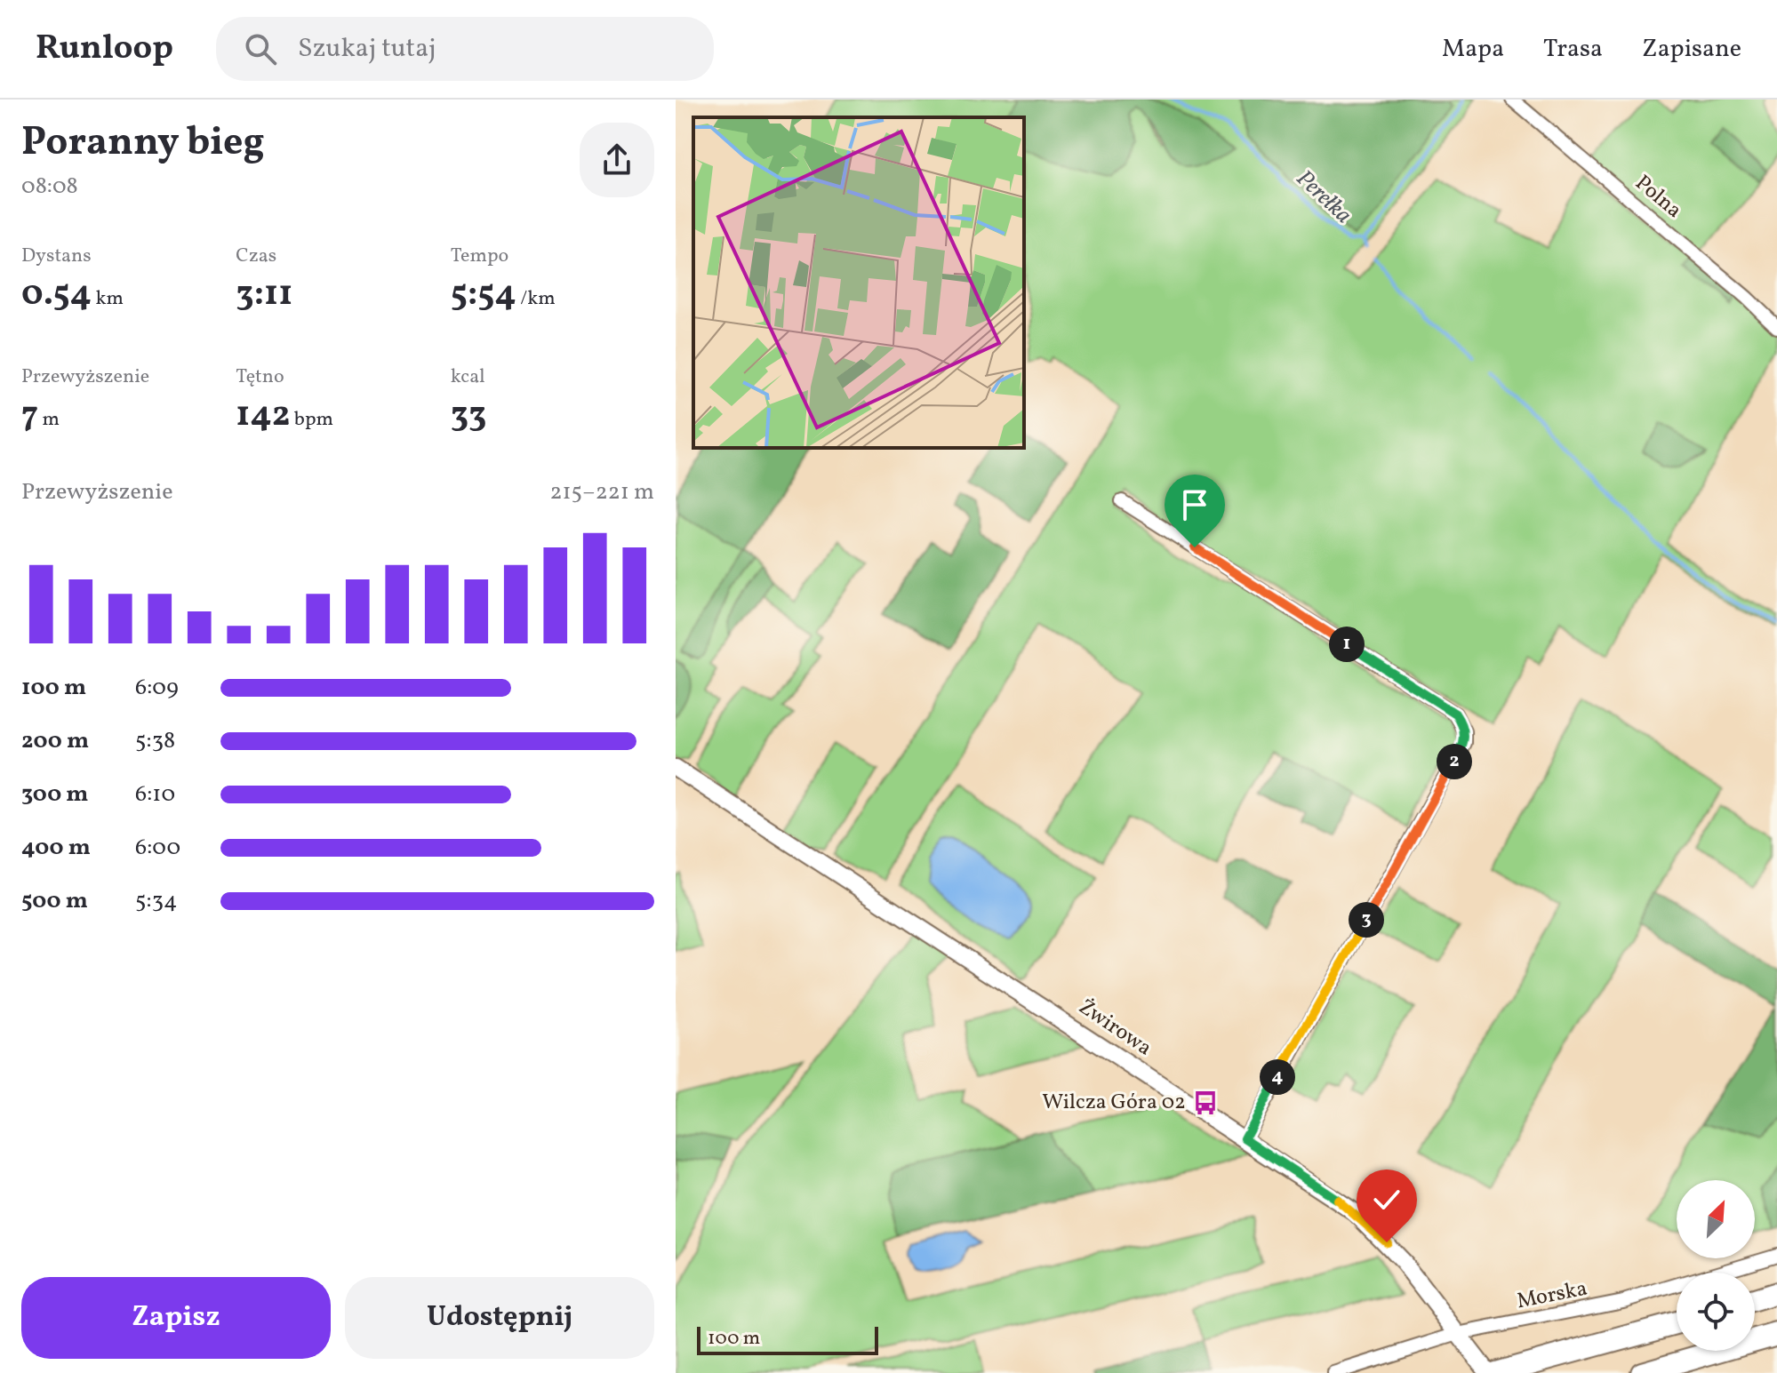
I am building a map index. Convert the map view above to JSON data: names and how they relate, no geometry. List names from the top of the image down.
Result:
{
  "streets": {
    "street": ["Polna", "Żwirowa", "Morska"]
  },
  "crossings": [
    ["Żwirowa", "Morska"]
  ],
  "water": ["Perełka"],
  "places": {
    "bus stop": ["Wilcza Góra 02"]
  },
  "scale_bar": "100 m",
  "north": "top right",
  "page": {
    "header": "Runloop",
    "search": "Szukaj tutaj",
    "nav": ["Mapa", "Trasa", "Zapisane"],
    "heading": ["Poranny bieg", "08:08"],
    "stats": [
      ["Dystans", "0.54 km"],
      ["Czas", "3:11"],
      ["Tempo", "5:54 /km"],
      ["Przewyższenie", "7 m"],
      ["Tętno", "142 bpm"],
      ["kcal", "33"]
    ],
    "chart": ["Przewyższenie", "215–221 m"],
    "pins": [
      "1",
      "2",
      "3",
      "4"
    ],
    "list": [
      {
        "name": "100 m",
        "note": "6:09"
      },
      {
        "name": "200 m",
        "note": "5:38"
      },
      {
        "name": "300 m",
        "note": "6:10"
      },
      {
        "name": "400 m",
        "note": "6:00"
      },
      {
        "name": "500 m",
        "note": "5:34"
      }
    ],
    "buttons": ["Zapisz", "Udostępnij"],
    "scale": "100 m"
  }
}
